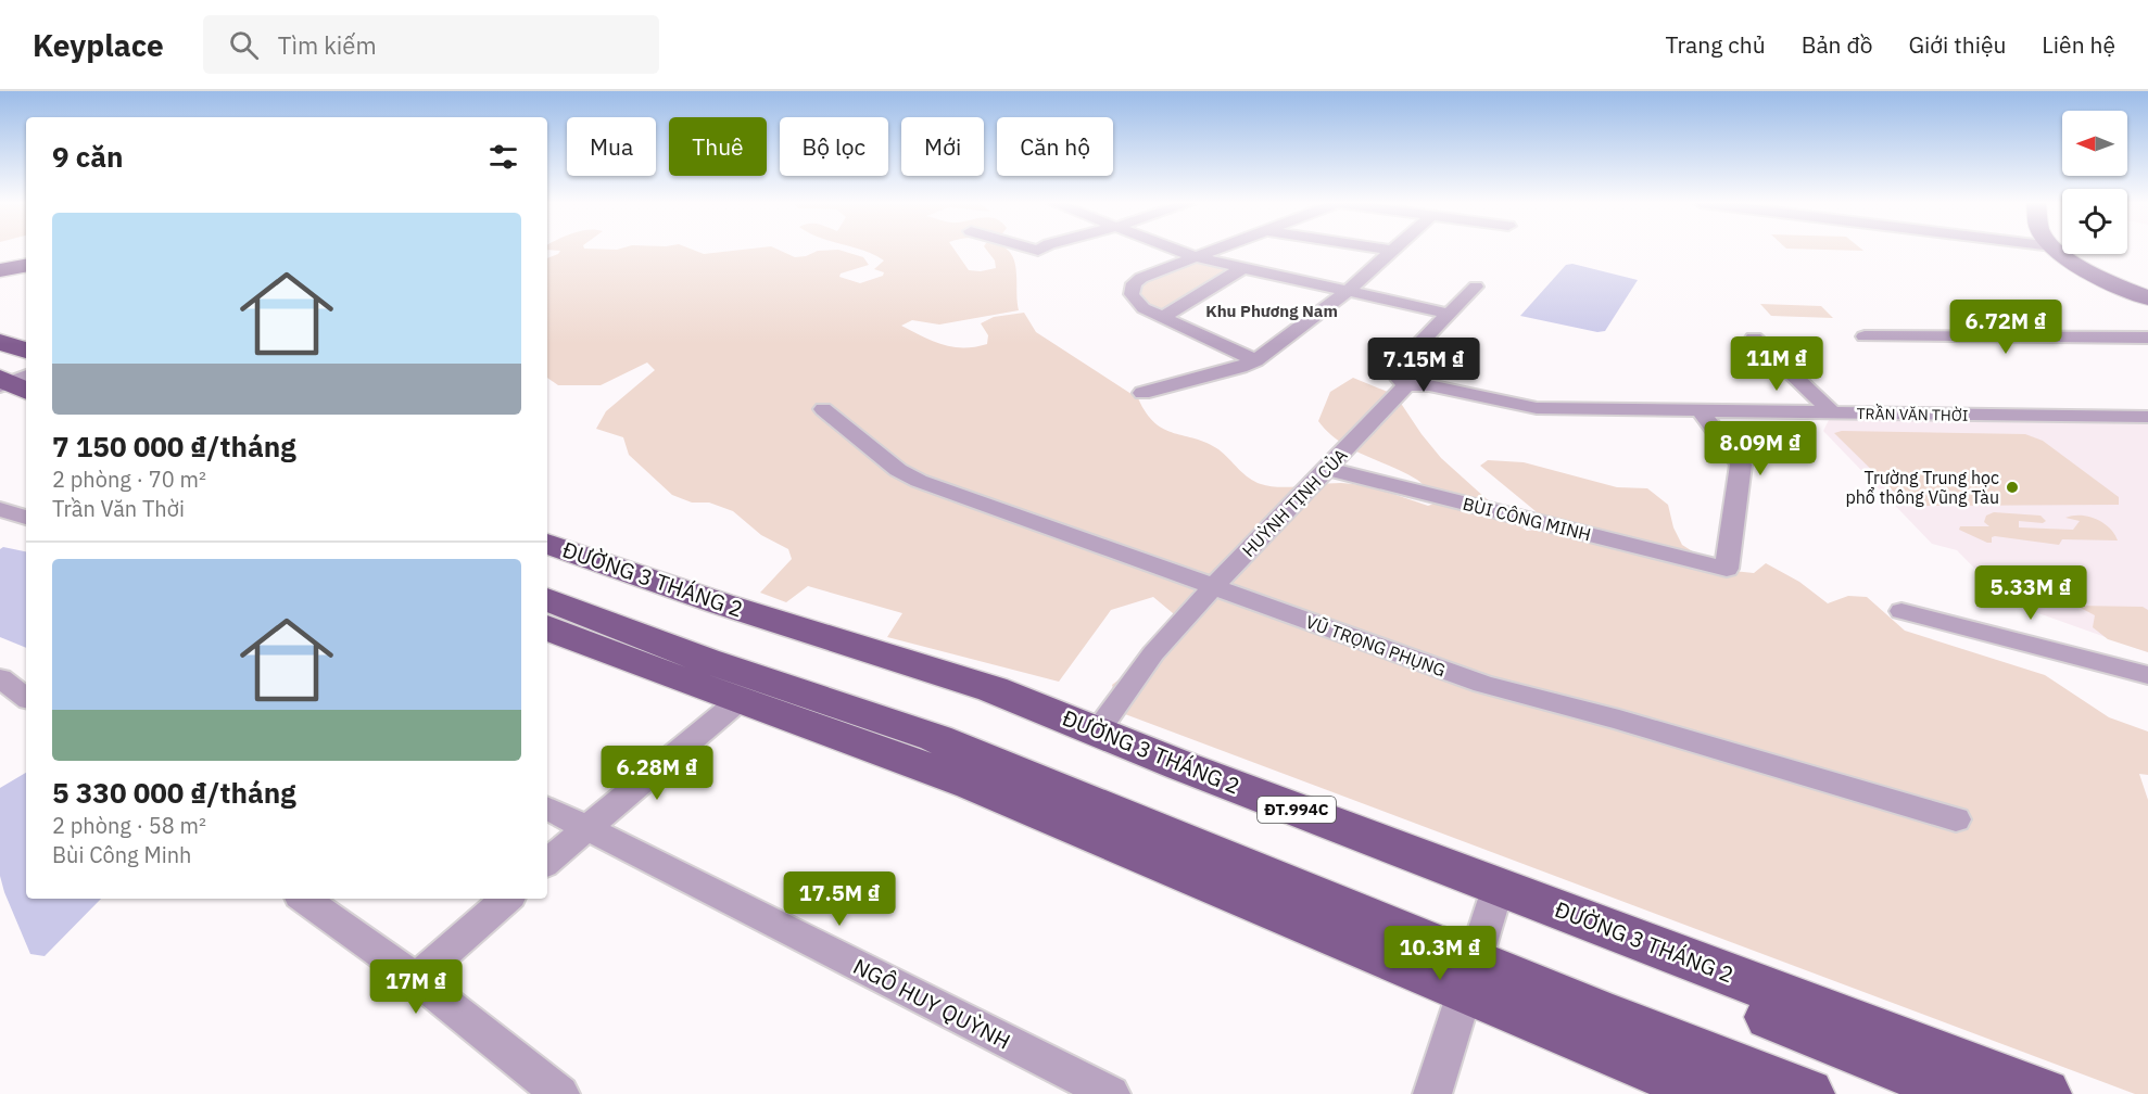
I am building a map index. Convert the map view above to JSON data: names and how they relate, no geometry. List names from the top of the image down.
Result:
{
  "streets": {
    "main road": ["ĐƯỜNG 3 THÁNG 2", "ĐT.994C"],
    "street": [
      "TRẦN VĂN THỜI",
      "HUỲNH TỊNH CỦA",
      "BÙI CÔNG MINH",
      "VŨ TRỌNG PHỤNG",
      "NGÔ HUY QUỲNH"
    ]
  },
  "crossings": [
    ["TRẦN VĂN THỜI", "HUỲNH TỊNH CỦA"],
    ["TRẦN VĂN THỜI", "BÙI CÔNG MINH"],
    ["HUỲNH TỊNH CỦA", "BÙI CÔNG MINH"],
    ["HUỲNH TỊNH CỦA", "ĐƯỜNG 3 THÁNG 2"],
    ["HUỲNH TỊNH CỦA", "VŨ TRỌNG PHỤNG"]
  ],
  "districts": ["Khu Phương Nam"],
  "places": ["Trường Trung học phổ thông Vũng Tàu"],
  "north": "left",
  "page": {
    "header": "Keyplace",
    "search": "Tìm kiếm",
    "nav": [
      "Trang chủ",
      "Bản đồ",
      "Giới thiệu",
      "Liên hệ"
    ],
    "chip": [
      "Mua",
      "Thuê",
      "Bộ lọc",
      "Mới",
      "Căn hộ"
    ],
    "heading": "9 căn",
    "list": [
      {
        "name": "7 150 000 ₫/tháng",
        "note": "2 phòng · 70 m² · Trần Văn Thời"
      },
      {
        "name": "5 330 000 ₫/tháng",
        "note": "2 phòng · 58 m² · Bùi Công Minh"
      }
    ],
    "price": [
      "6.72M ₫",
      "11M ₫",
      "7.15M ₫",
      "8.09M ₫",
      "5.33M ₫",
      "6.28M ₫",
      "17.5M ₫",
      "10.3M ₫",
      "17M ₫"
    ]
  }
}
